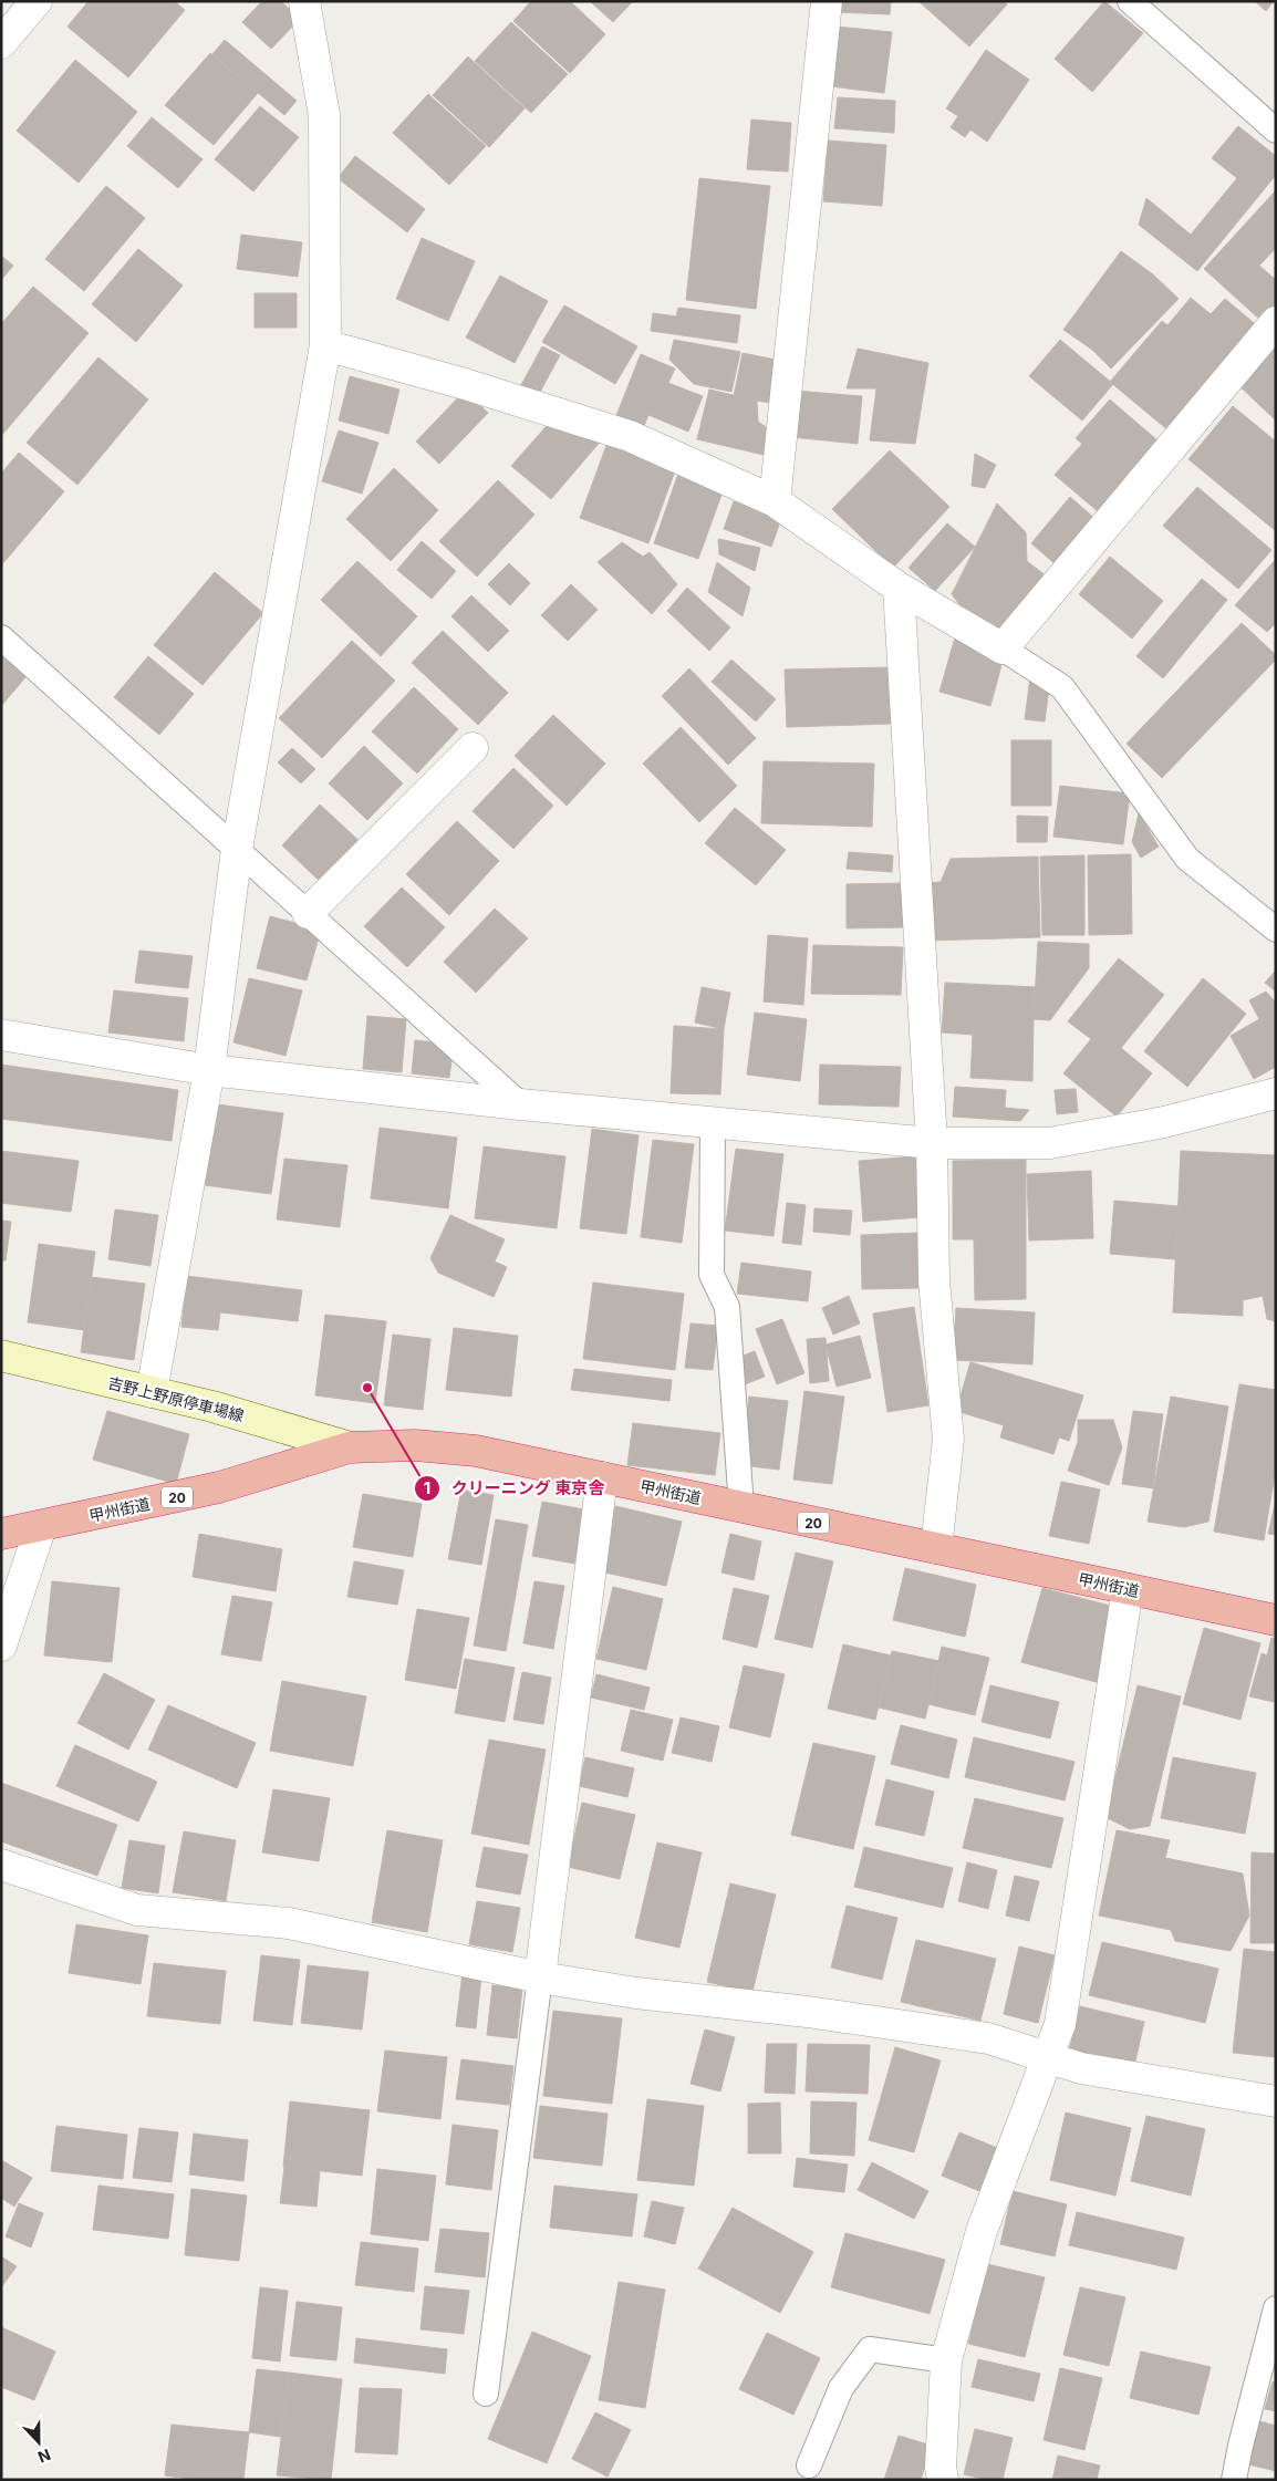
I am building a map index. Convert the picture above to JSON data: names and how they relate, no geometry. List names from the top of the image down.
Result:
{
  "streets": {
    "highway": ["甲州街道", "20"],
    "main road": ["吉野上野原停車場線"]
  },
  "crossings": [
    ["吉野上野原停車場線", "甲州街道"]
  ],
  "places": ["クリーニング 東京舎"],
  "north": "bottom"
}
